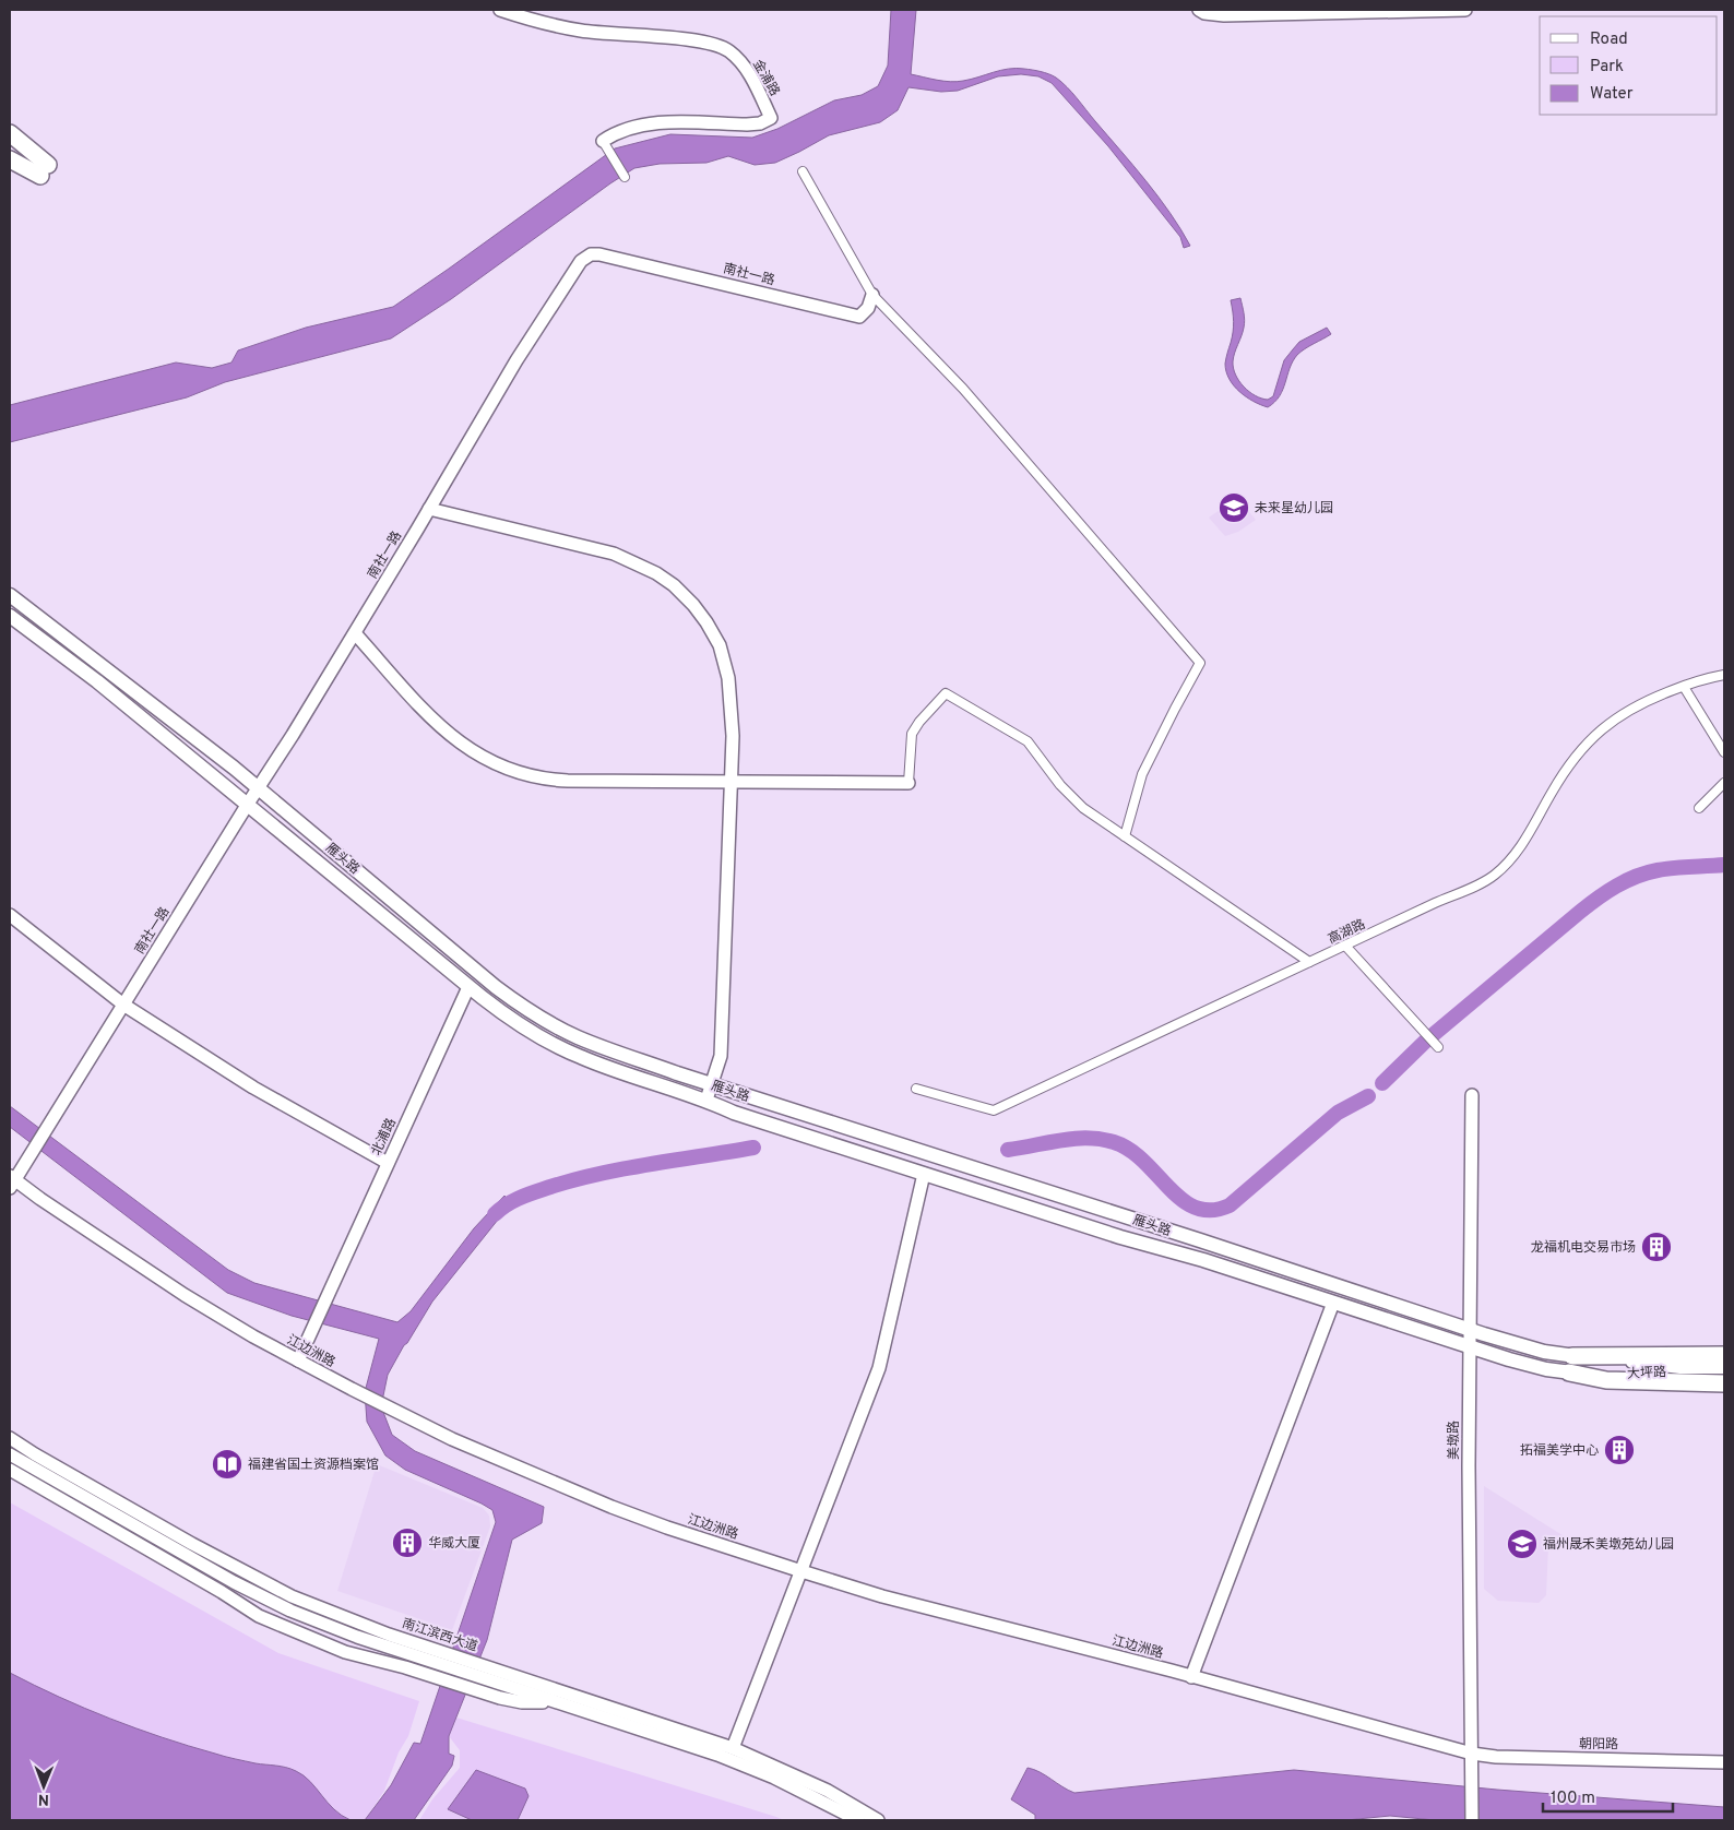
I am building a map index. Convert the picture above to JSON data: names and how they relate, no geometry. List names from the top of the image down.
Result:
{
  "streets": {
    "main road": ["雁头路", "大坪路"],
    "street": [
      "金浦路",
      "南社一路",
      "高湖路",
      "北浦路",
      "江边洲路",
      "美墩路",
      "南江滨西大道",
      "朝阳路"
    ]
  },
  "crossings": [
    ["南社一路", "雁头路"],
    ["南社一路", "江边洲路"],
    ["雁头路", "北浦路"],
    ["雁头路", "大坪路"],
    ["雁头路", "美墩路"],
    ["北浦路", "江边洲路"],
    ["江边洲路", "美墩路"],
    ["江边洲路", "朝阳路"],
    ["美墩路", "朝阳路"]
  ],
  "places": {
    "school or university": ["未来星幼儿园", "福州晟禾美墩苑幼儿园"],
    "building": ["龙福机电交易市场", "拓福美学中心", "华威大厦"],
    "library": ["福建省国土资源档案馆"]
  },
  "legend": ["Road", "Park", "Water"],
  "scale_bar": "100 m",
  "north": "bottom"
}
